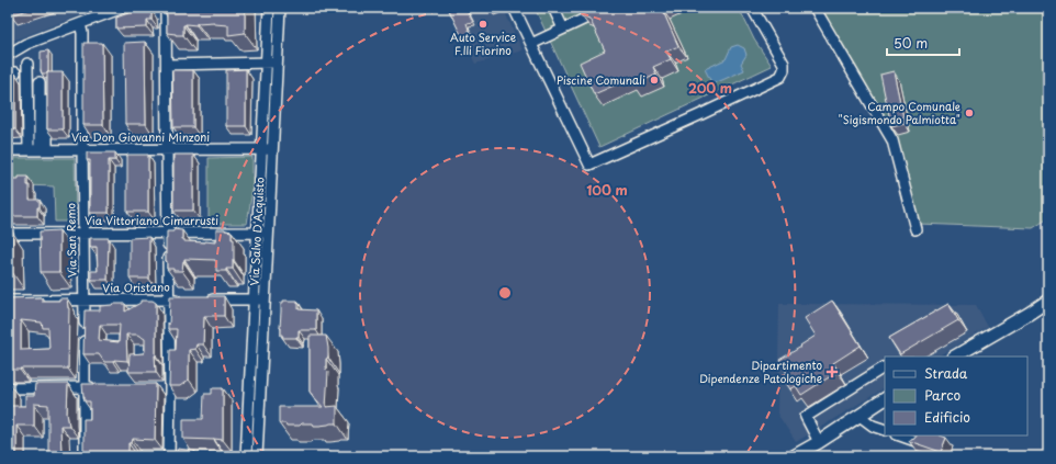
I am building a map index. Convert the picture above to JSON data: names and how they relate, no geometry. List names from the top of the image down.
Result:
{
  "streets": {
    "street": [
      "Via Don Giovanni Minzoni",
      "Via Vittoriano Cimarrusti",
      "Via Salvo D'Acquisto",
      "Via San Remo",
      "Via Oristano"
    ]
  },
  "crossings": [
    ["Via Don Giovanni Minzoni", "Via Salvo D'Acquisto"],
    ["Via Don Giovanni Minzoni", "Via San Remo"],
    ["Via Vittoriano Cimarrusti", "Via Salvo D'Acquisto"],
    ["Via Vittoriano Cimarrusti", "Via San Remo"],
    ["Via San Remo", "Via Oristano"]
  ],
  "places": {
    "other": ["Auto Service F.lli Fiorino", "Piscine Comunali", "Campo Comunale \"Sigismondo Palmiotta\""],
    "health": ["Dipartimento Dipendenze Patologiche"]
  },
  "legend": ["Strada", "Parco", "Edificio"],
  "scale_bar": "50 m",
  "rings": ["200 m", "100 m"]
}
